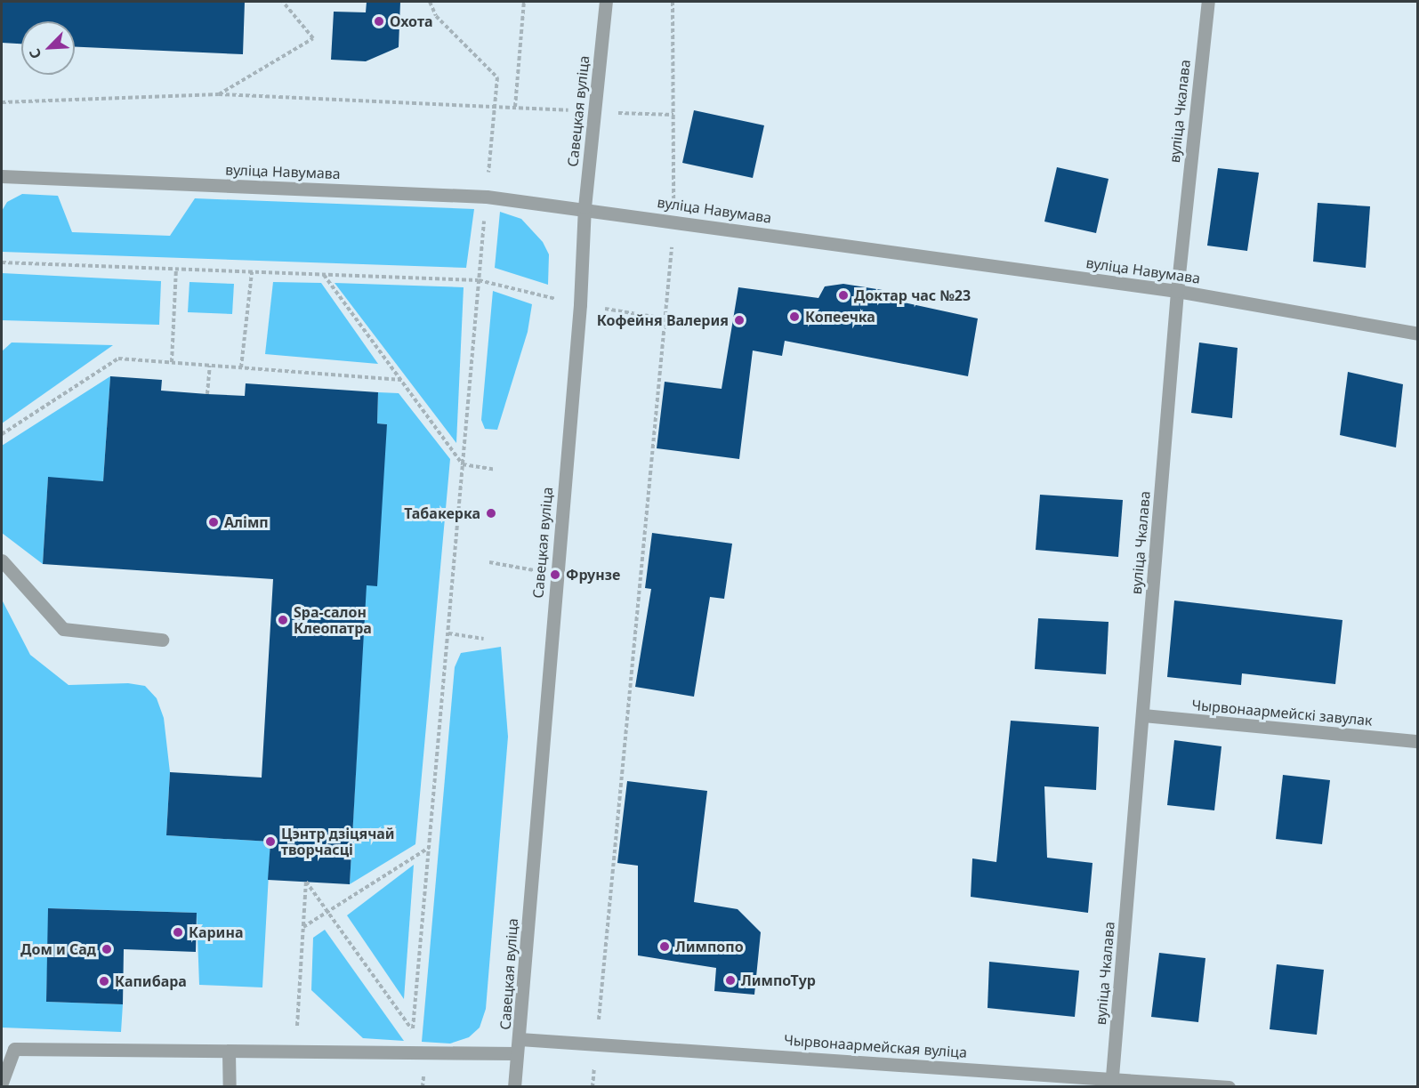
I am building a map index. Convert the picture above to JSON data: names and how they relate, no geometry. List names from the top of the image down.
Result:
{
  "streets": {
    "street": [
      "Савецкая вуліца",
      "вуліца Чкалава",
      "вуліца Навумава",
      "Чырвонаармейскі завулак",
      "Чырвонаармейская вуліца"
    ]
  },
  "crossings": [
    ["Савецкая вуліца", "вуліца Навумава"],
    ["Савецкая вуліца", "Чырвонаармейская вуліца"],
    ["вуліца Чкалава", "вуліца Навумава"],
    ["вуліца Чкалава", "Чырвонаармейскі завулак"],
    ["вуліца Чкалава", "Чырвонаармейская вуліца"]
  ],
  "places": [
    "Охота",
    "Доктар час №23",
    "Копеечка",
    "Кофейня Валерия",
    "Табакерка",
    "Алімп",
    "Фрунзе",
    "Spa-салон Клеопатра",
    "Цэнтр дзіцячай творчасці",
    "Карина",
    "Лимпопо",
    "Дом и Сад",
    "ЛимпоТур",
    "Капибара"
  ],
  "north": "bottom left"
}
